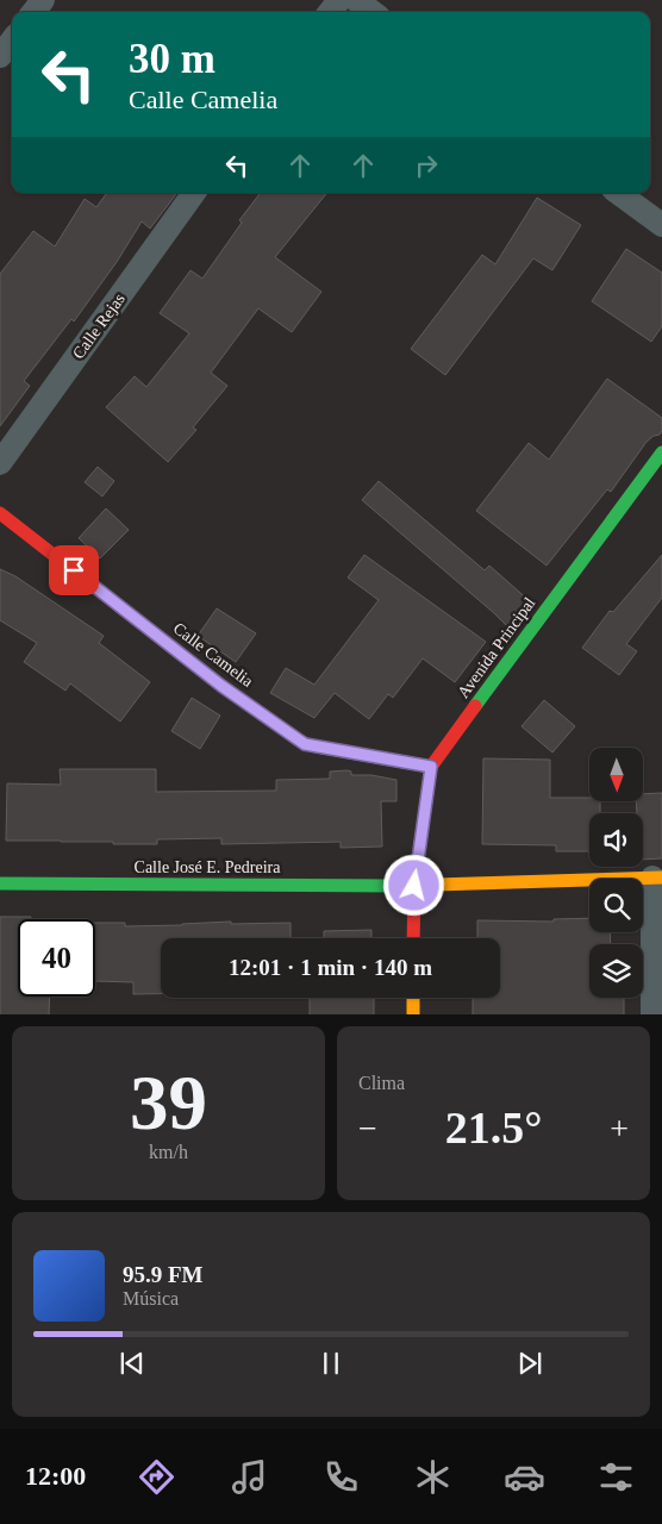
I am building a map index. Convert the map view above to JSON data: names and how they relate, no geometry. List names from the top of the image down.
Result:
{
  "streets": {
    "street": [
      "Calle Rejas",
      "Avenida Principal",
      "Calle Camelia",
      "Calle José E. Pedreira"
    ]
  },
  "crossings": [
    ["Avenida Principal", "Calle Camelia"],
    ["Avenida Principal", "Calle José E. Pedreira"]
  ],
  "north": "bottom",
  "page": {
    "turn": ["30 m", "Calle Camelia"],
    "limit": "40",
    "trip": "12:01 · 1 min · 140 m",
    "tile": [
      ["39", "km/h"],
      "Clima"
    ],
    "heat": ["−", "21.5°", "+"],
    "song": ["95.9 FM", "Música"],
    "tabs": "12:00"
  }
}
